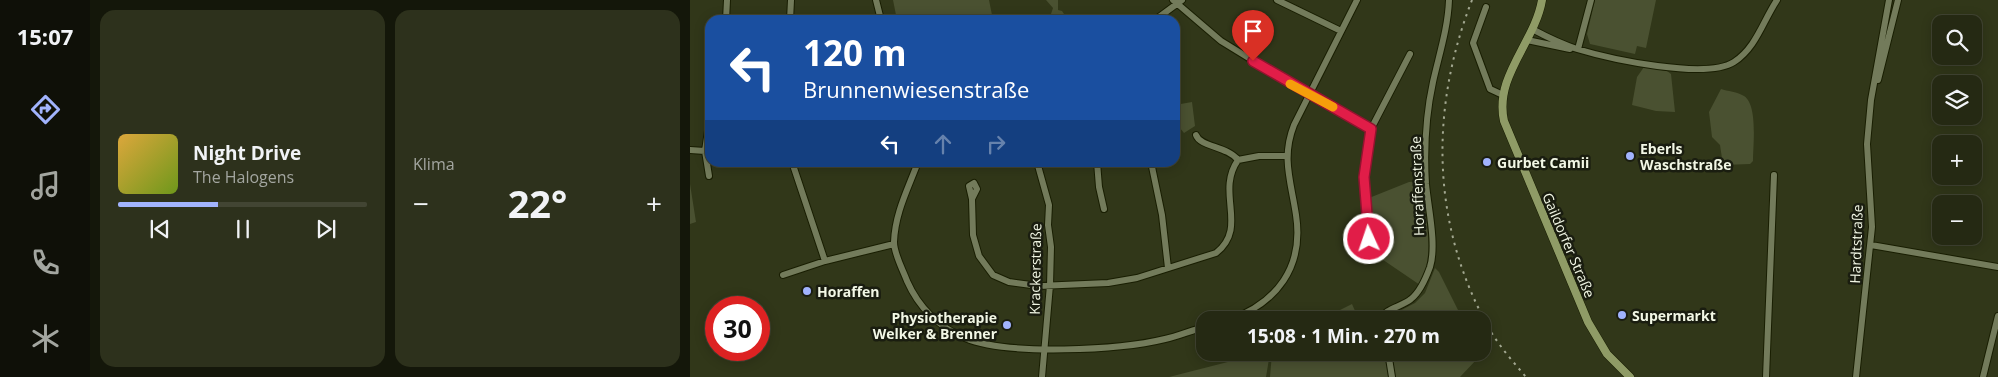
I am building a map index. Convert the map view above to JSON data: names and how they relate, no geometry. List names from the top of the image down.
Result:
{
  "streets": {
    "main road": ["Gaildorfer Straße"],
    "street": ["Horaffenstraße", "Hardtstraße", "Krackerstraße"]
  },
  "places": [
    "Eberls Waschstraße",
    "Gurbet Camii",
    "Horaffen",
    "Supermarkt",
    "Physiotherapie Welker & Brenner"
  ],
  "page": {
    "tabs": "15:07",
    "tile": "Klima",
    "map_buttons": ["+", "−"],
    "turn": ["120 m", "Brunnenwiesenstraße"],
    "song": ["Night Drive", "The Halogens"],
    "heat": ["−", "22°", "+"],
    "limit": "30",
    "trip": "15:08 · 1 Min. · 270 m"
  }
}
